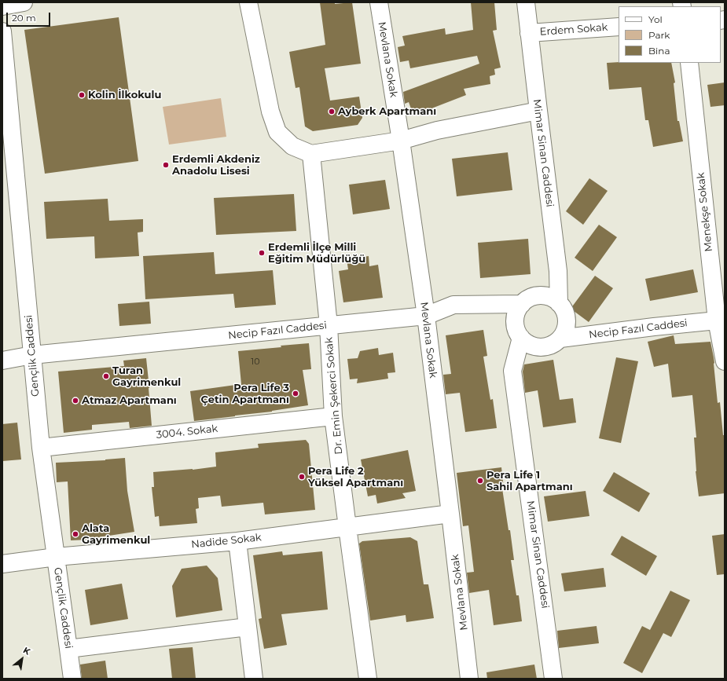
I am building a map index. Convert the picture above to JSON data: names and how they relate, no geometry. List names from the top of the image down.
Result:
{
  "streets": {
    "street": [
      "Erdem Sokak",
      "Mevlana Sokak",
      "Mimar Sinan Caddesi",
      "Menekşe Sokak",
      "Necip Fazıl Caddesi",
      "Gençlik Caddesi",
      "Dr. Emin Şekerci Sokak",
      "3004. Sokak",
      "Nadide Sokak"
    ]
  },
  "crossings": [
    ["Erdem Sokak", "Mimar Sinan Caddesi"],
    ["Mevlana Sokak", "Necip Fazıl Caddesi"],
    ["Mevlana Sokak", "Nadide Sokak"],
    ["Mimar Sinan Caddesi", "Necip Fazıl Caddesi"],
    ["Menekşe Sokak", "Necip Fazıl Caddesi"],
    ["Necip Fazıl Caddesi", "Gençlik Caddesi"],
    ["Necip Fazıl Caddesi", "Dr. Emin Şekerci Sokak"],
    ["Gençlik Caddesi", "3004. Sokak"],
    ["Gençlik Caddesi", "Nadide Sokak"],
    ["Dr. Emin Şekerci Sokak", "3004. Sokak"],
    ["Dr. Emin Şekerci Sokak", "Nadide Sokak"]
  ],
  "places": [
    "Kolin İlkokulu",
    "Ayberk Apartmanı",
    "Erdemli Akdeniz Anadolu Lisesi",
    "Erdemli İlçe Milli Eğitim Müdürlüğü",
    "Turan Gayrimenkul",
    "Pera Life 3 Çetin Apartmanı",
    "Atmaz Apartmanı",
    "Pera Life 2 Yüksel Apartmanı",
    "Pera Life 1 Sahil Apartmanı",
    "Alata Gayrimenkul"
  ],
  "house_numbers": ["10"],
  "legend": ["Yol", "Park", "Bina"],
  "scale_bar": "20 m",
  "north": "top right"
}
